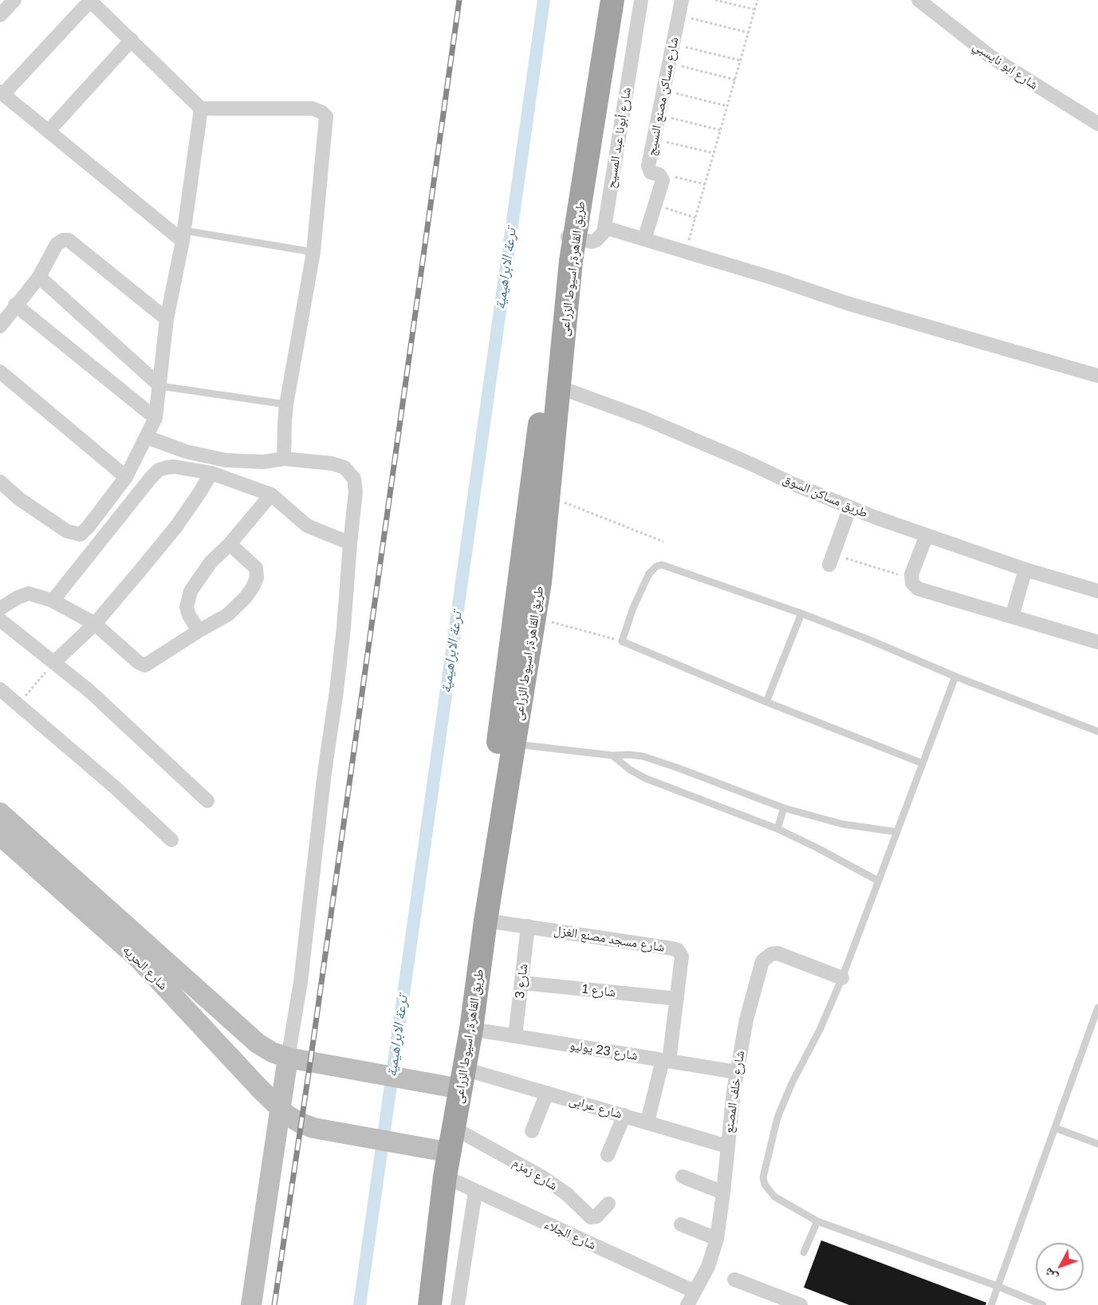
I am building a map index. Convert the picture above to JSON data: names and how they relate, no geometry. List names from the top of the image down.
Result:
{
  "streets": {
    "highway": ["طريق القاهرة, اسيوط الزراعى"],
    "main road": ["شارع الحريه"],
    "street": [
      "شارع ابو نايسبي",
      "شارع مساكن مصنع النسيج",
      "شارع أبونا عبد المسيح",
      "طريق مساكن السوق",
      "شارع مسجد مصنع الغزل",
      "شارع 3",
      "شارع 1",
      "شارع 23 يوليو",
      "شارع خلف المصنع",
      "شارع عرابى",
      "شارع زمزم",
      "شارع الجلاء"
    ]
  },
  "crossings": [
    ["طريق القاهرة, اسيوط الزراعى", "طريق مساكن السوق"],
    ["طريق القاهرة, اسيوط الزراعى", "شارع مسجد مصنع الغزل"],
    ["طريق القاهرة, اسيوط الزراعى", "شارع الحريه"],
    ["طريق القاهرة, اسيوط الزراعى", "شارع 23 يوليو"],
    ["طريق القاهرة, اسيوط الزراعى", "شارع عرابى"],
    ["طريق القاهرة, اسيوط الزراعى", "شارع زمزم"],
    ["طريق القاهرة, اسيوط الزراعى", "شارع الجلاء"],
    ["شارع مسجد مصنع الغزل", "شارع 3"],
    ["شارع مسجد مصنع الغزل", "شارع 1"],
    ["شارع مسجد مصنع الغزل", "شارع 23 يوليو"],
    ["شارع مسجد مصنع الغزل", "شارع عرابى"],
    ["شارع 3", "شارع 1"],
    ["شارع 3", "شارع 23 يوليو"],
    ["شارع 23 يوليو", "شارع خلف المصنع"],
    ["شارع خلف المصنع", "شارع عرابى"],
    ["شارع خلف المصنع", "شارع الجلاء"]
  ],
  "water": ["ترعة الابراهيمية"],
  "north": "bottom left"
}
